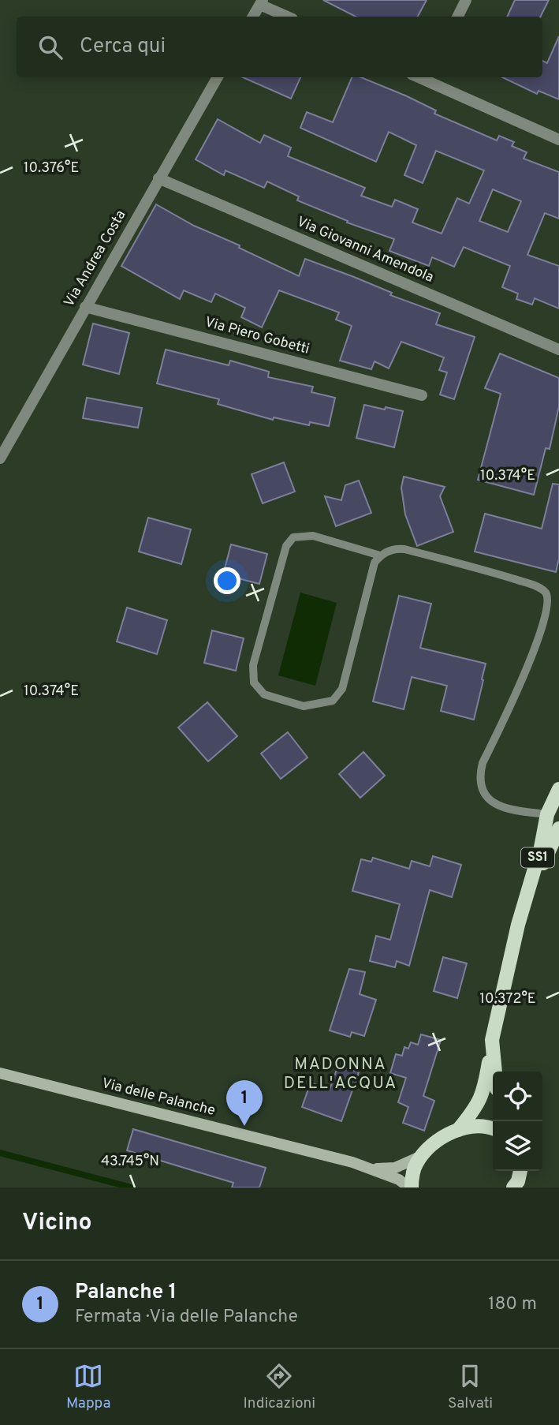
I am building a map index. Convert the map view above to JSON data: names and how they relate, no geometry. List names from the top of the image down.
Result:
{
  "streets": {
    "main road": ["SS1", "Via delle Palanche"],
    "street": ["Via Giovanni Amendola", "Via Andrea Costa", "Via Piero Gobetti"]
  },
  "crossings": [
    ["Via Giovanni Amendola", "Via Andrea Costa"],
    ["Via Andrea Costa", "Via Piero Gobetti"]
  ],
  "districts": ["MADONNA DELL'ACQUA"],
  "page": {
    "search": "Cerca qui",
    "pins": "1",
    "heading": "Vicino",
    "list": [
      {
        "mark": "1",
        "name": "Palanche 1",
        "note": "Fermata · Via delle Palanche",
        "value": "180 m"
      }
    ],
    "nav": ["Mappa", "Indicazioni", "Salvati"]
  },
  "coordinates": [
    "10.376°E",
    "10.374°E",
    "10.372°E",
    "43.745°N"
  ]
}
